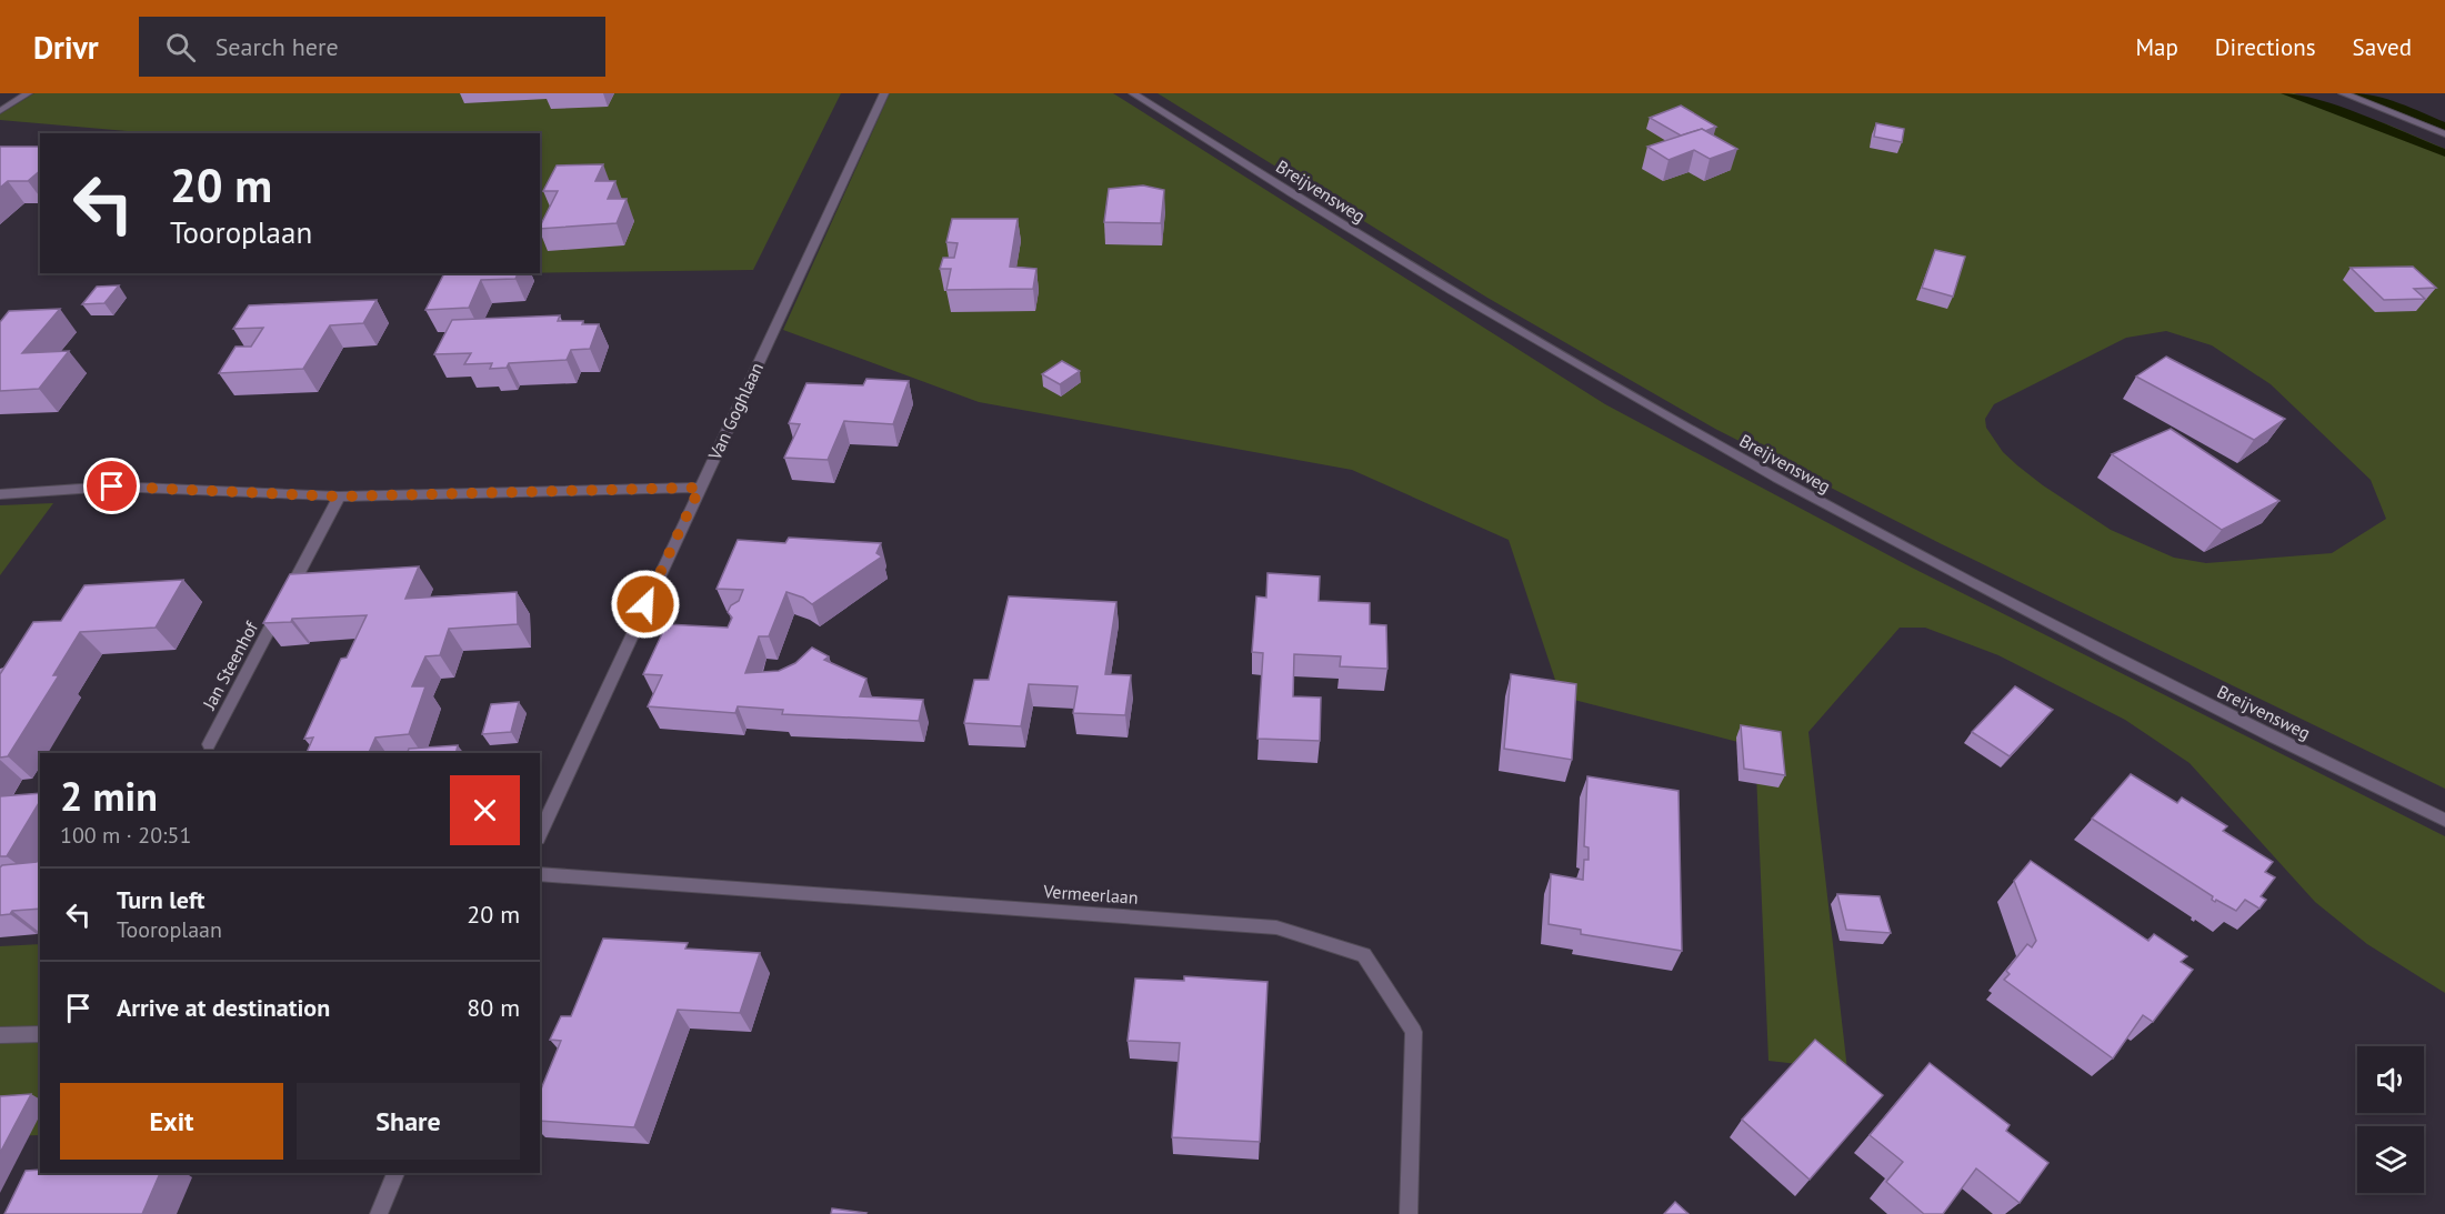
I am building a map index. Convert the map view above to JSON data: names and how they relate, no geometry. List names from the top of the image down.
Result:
{
  "streets": {
    "street": [
      "Breijvensweg",
      "Van Goghlaan",
      "Jan Steenhof",
      "Vermeerlaan"
    ]
  },
  "page": {
    "header": "Drivr",
    "search": "Search here",
    "nav": ["Map", "Directions", "Saved"],
    "turn": ["20 m", "Tooroplaan"],
    "heading": ["2 min", "100 m · 20:51"],
    "list": [
      {
        "name": "Turn left",
        "note": "Tooroplaan",
        "value": "20 m"
      },
      {
        "name": "Arrive at destination",
        "value": "80 m"
      }
    ],
    "buttons": ["Exit", "Share"]
  }
}
